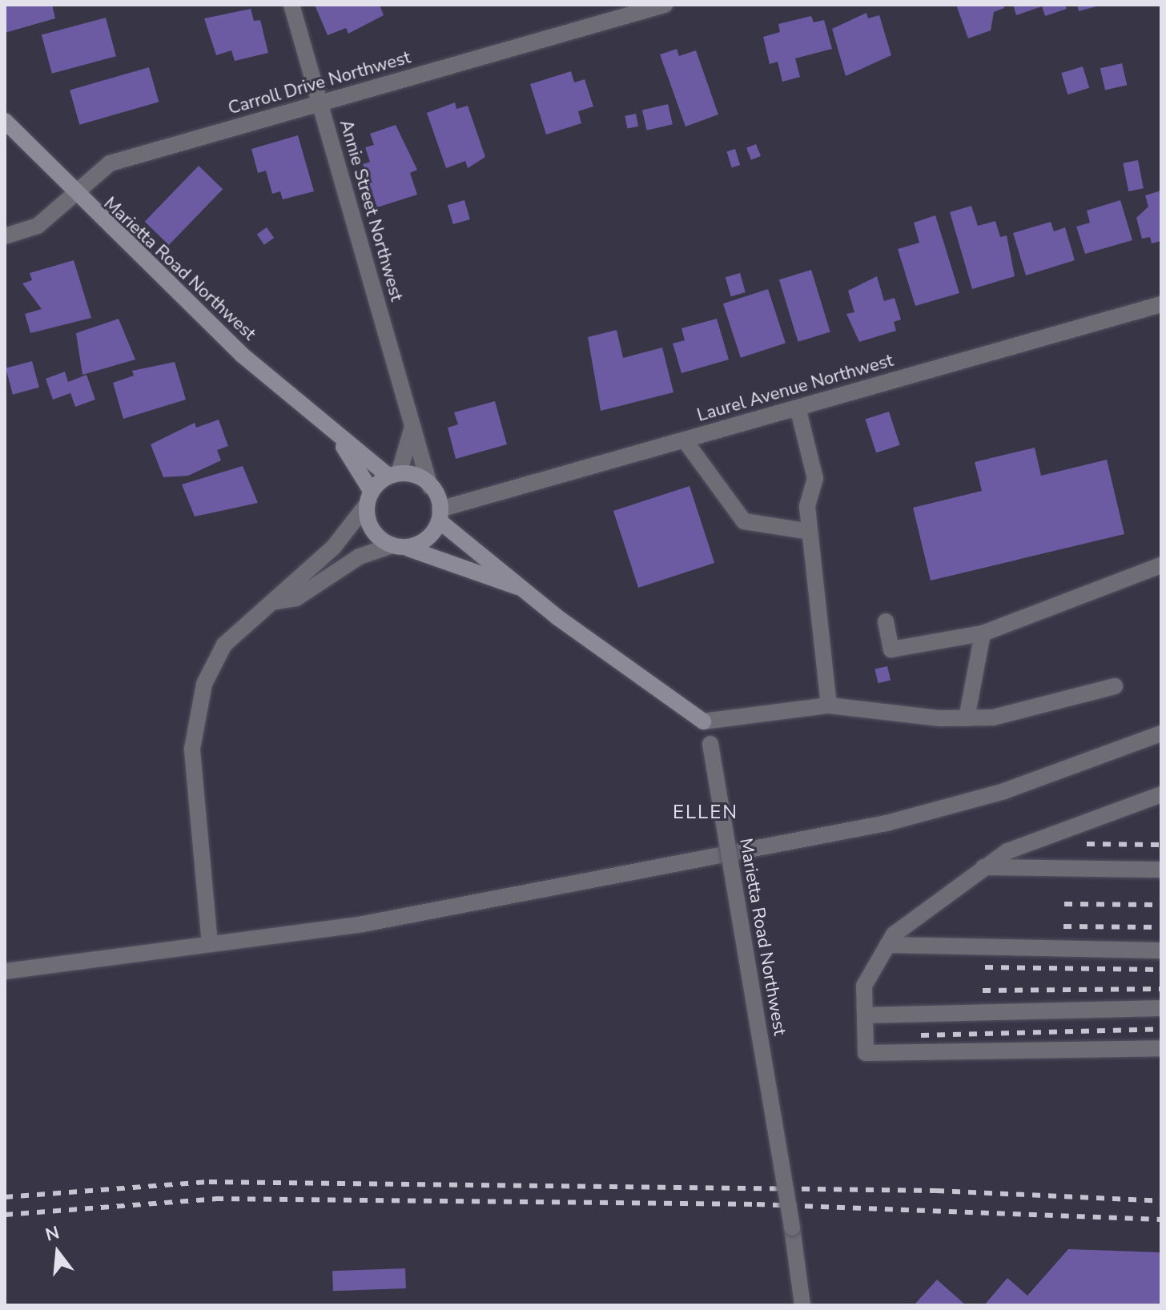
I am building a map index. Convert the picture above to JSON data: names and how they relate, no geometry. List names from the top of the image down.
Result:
{
  "streets": {
    "main road": ["Marietta Road Northwest"],
    "street": ["Carroll Drive Northwest", "Annie Street Northwest", "Laurel Avenue Northwest"]
  },
  "crossings": [
    ["Carroll Drive Northwest", "Annie Street Northwest"],
    ["Carroll Drive Northwest", "Marietta Road Northwest"],
    ["Annie Street Northwest", "Marietta Road Northwest"],
    ["Annie Street Northwest", "Laurel Avenue Northwest"],
    ["Marietta Road Northwest", "Laurel Avenue Northwest"]
  ],
  "districts": ["ELLEN"],
  "north": "top"
}
